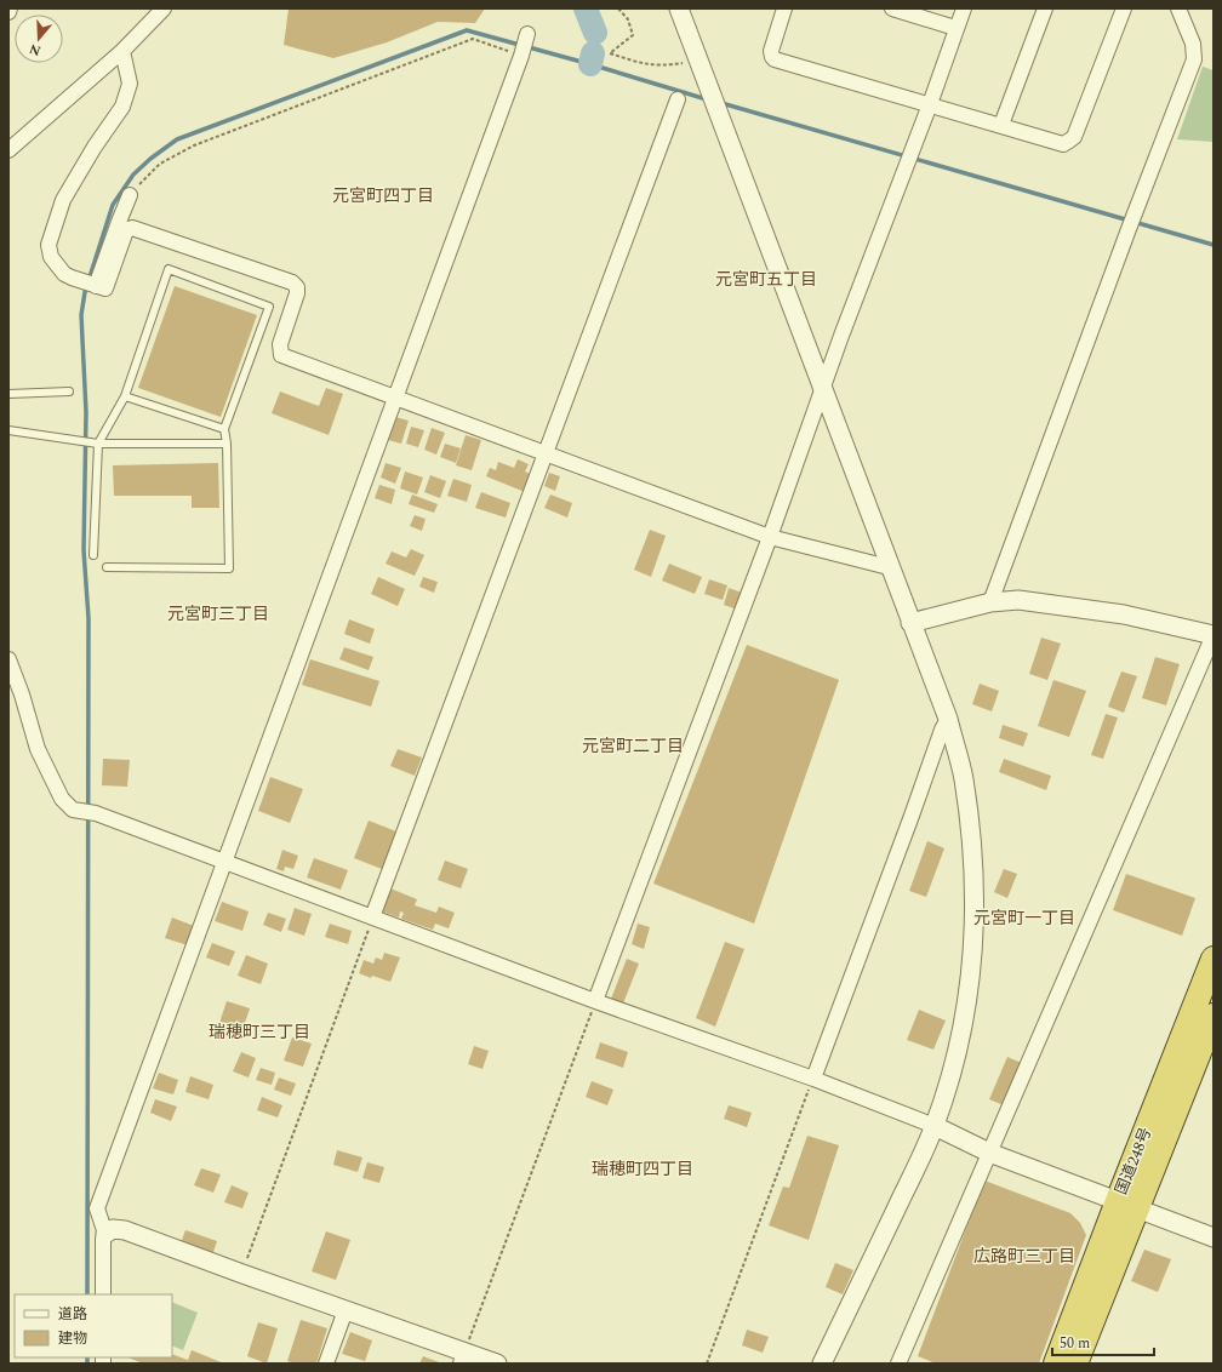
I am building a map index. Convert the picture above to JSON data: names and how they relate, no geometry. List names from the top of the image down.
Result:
{
  "streets": {
    "highway": ["国道248号"]
  },
  "districts": [
    "元宮町四丁目",
    "元宮町五丁目",
    "元宮町三丁目",
    "元宮町二丁目",
    "元宮町一丁目",
    "瑞穂町三丁目",
    "瑞穂町四丁目",
    "広路町三丁目"
  ],
  "legend": ["道路", "建物"],
  "scale_bar": "50 m",
  "north": "bottom"
}
